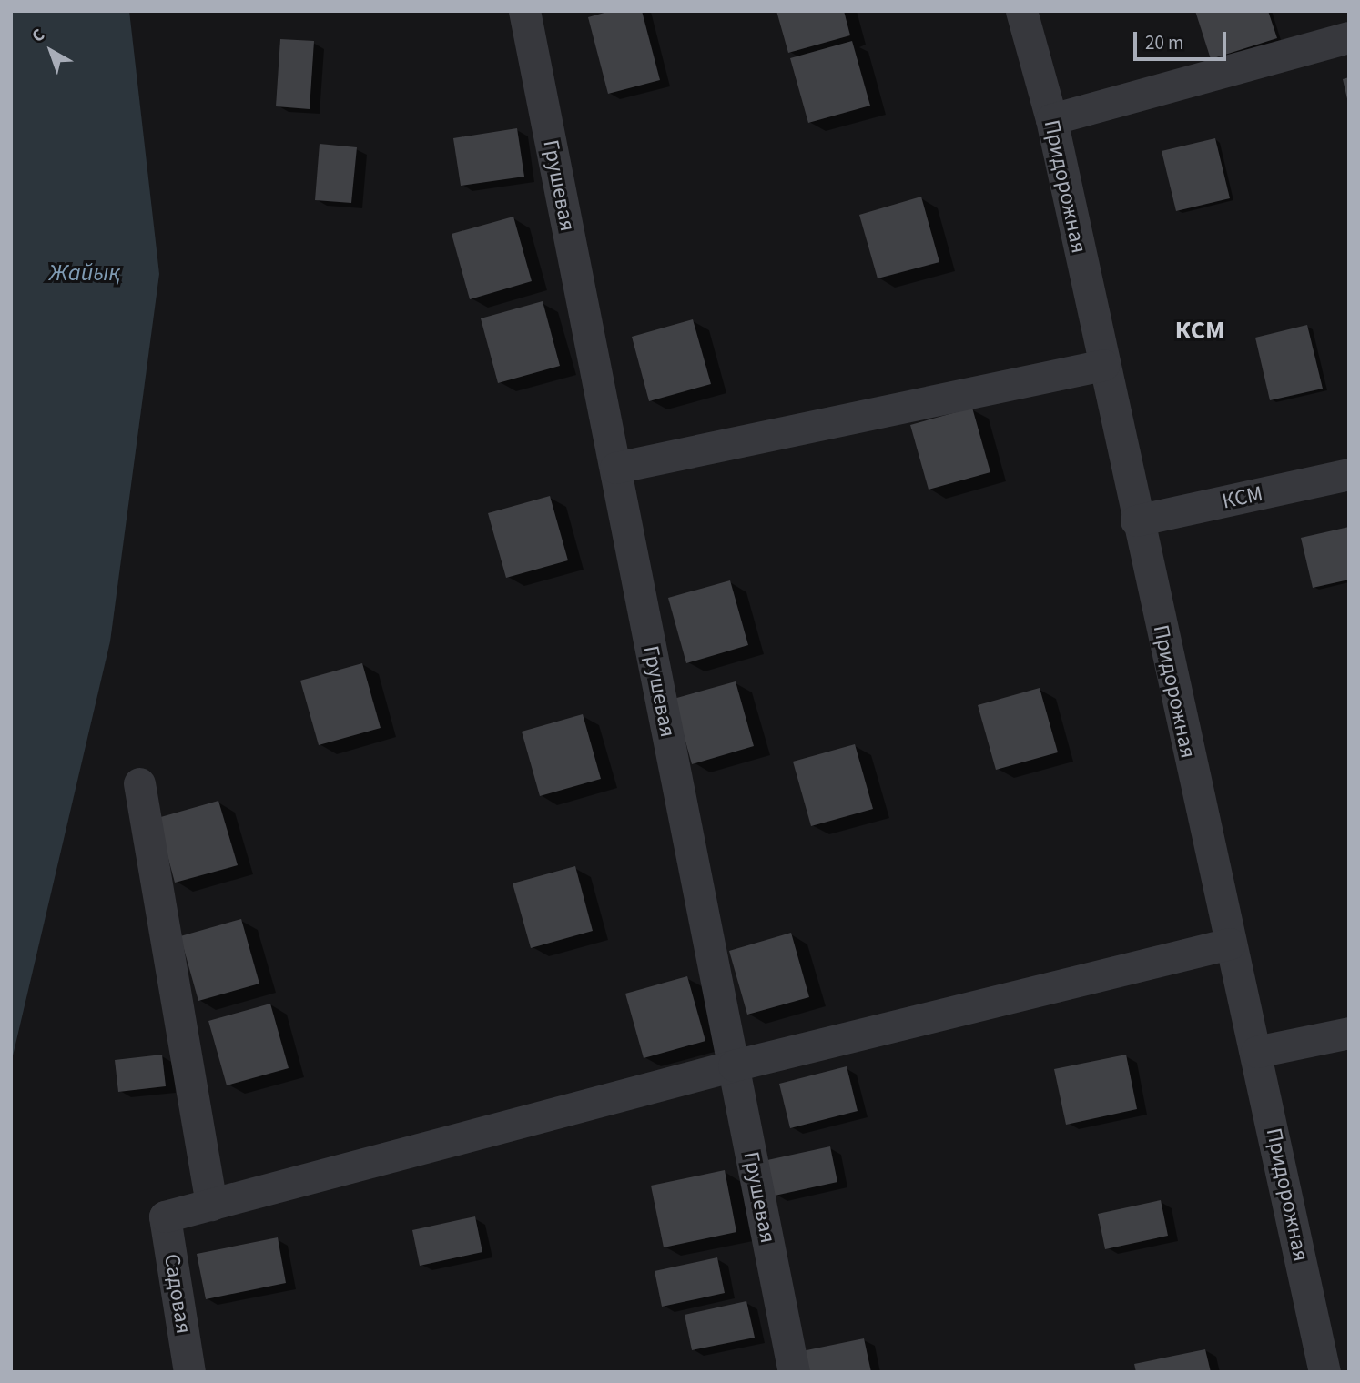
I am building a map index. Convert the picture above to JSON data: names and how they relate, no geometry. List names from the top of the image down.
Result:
{
  "streets": {
    "street": [
      "Грушевая",
      "Придорожная",
      "КСМ",
      "Садовая"
    ]
  },
  "crossings": [
    ["Придорожная", "КСМ"]
  ],
  "districts": ["КСМ"],
  "water": ["Жайық"],
  "scale_bar": "20 m",
  "north": "top left"
}
